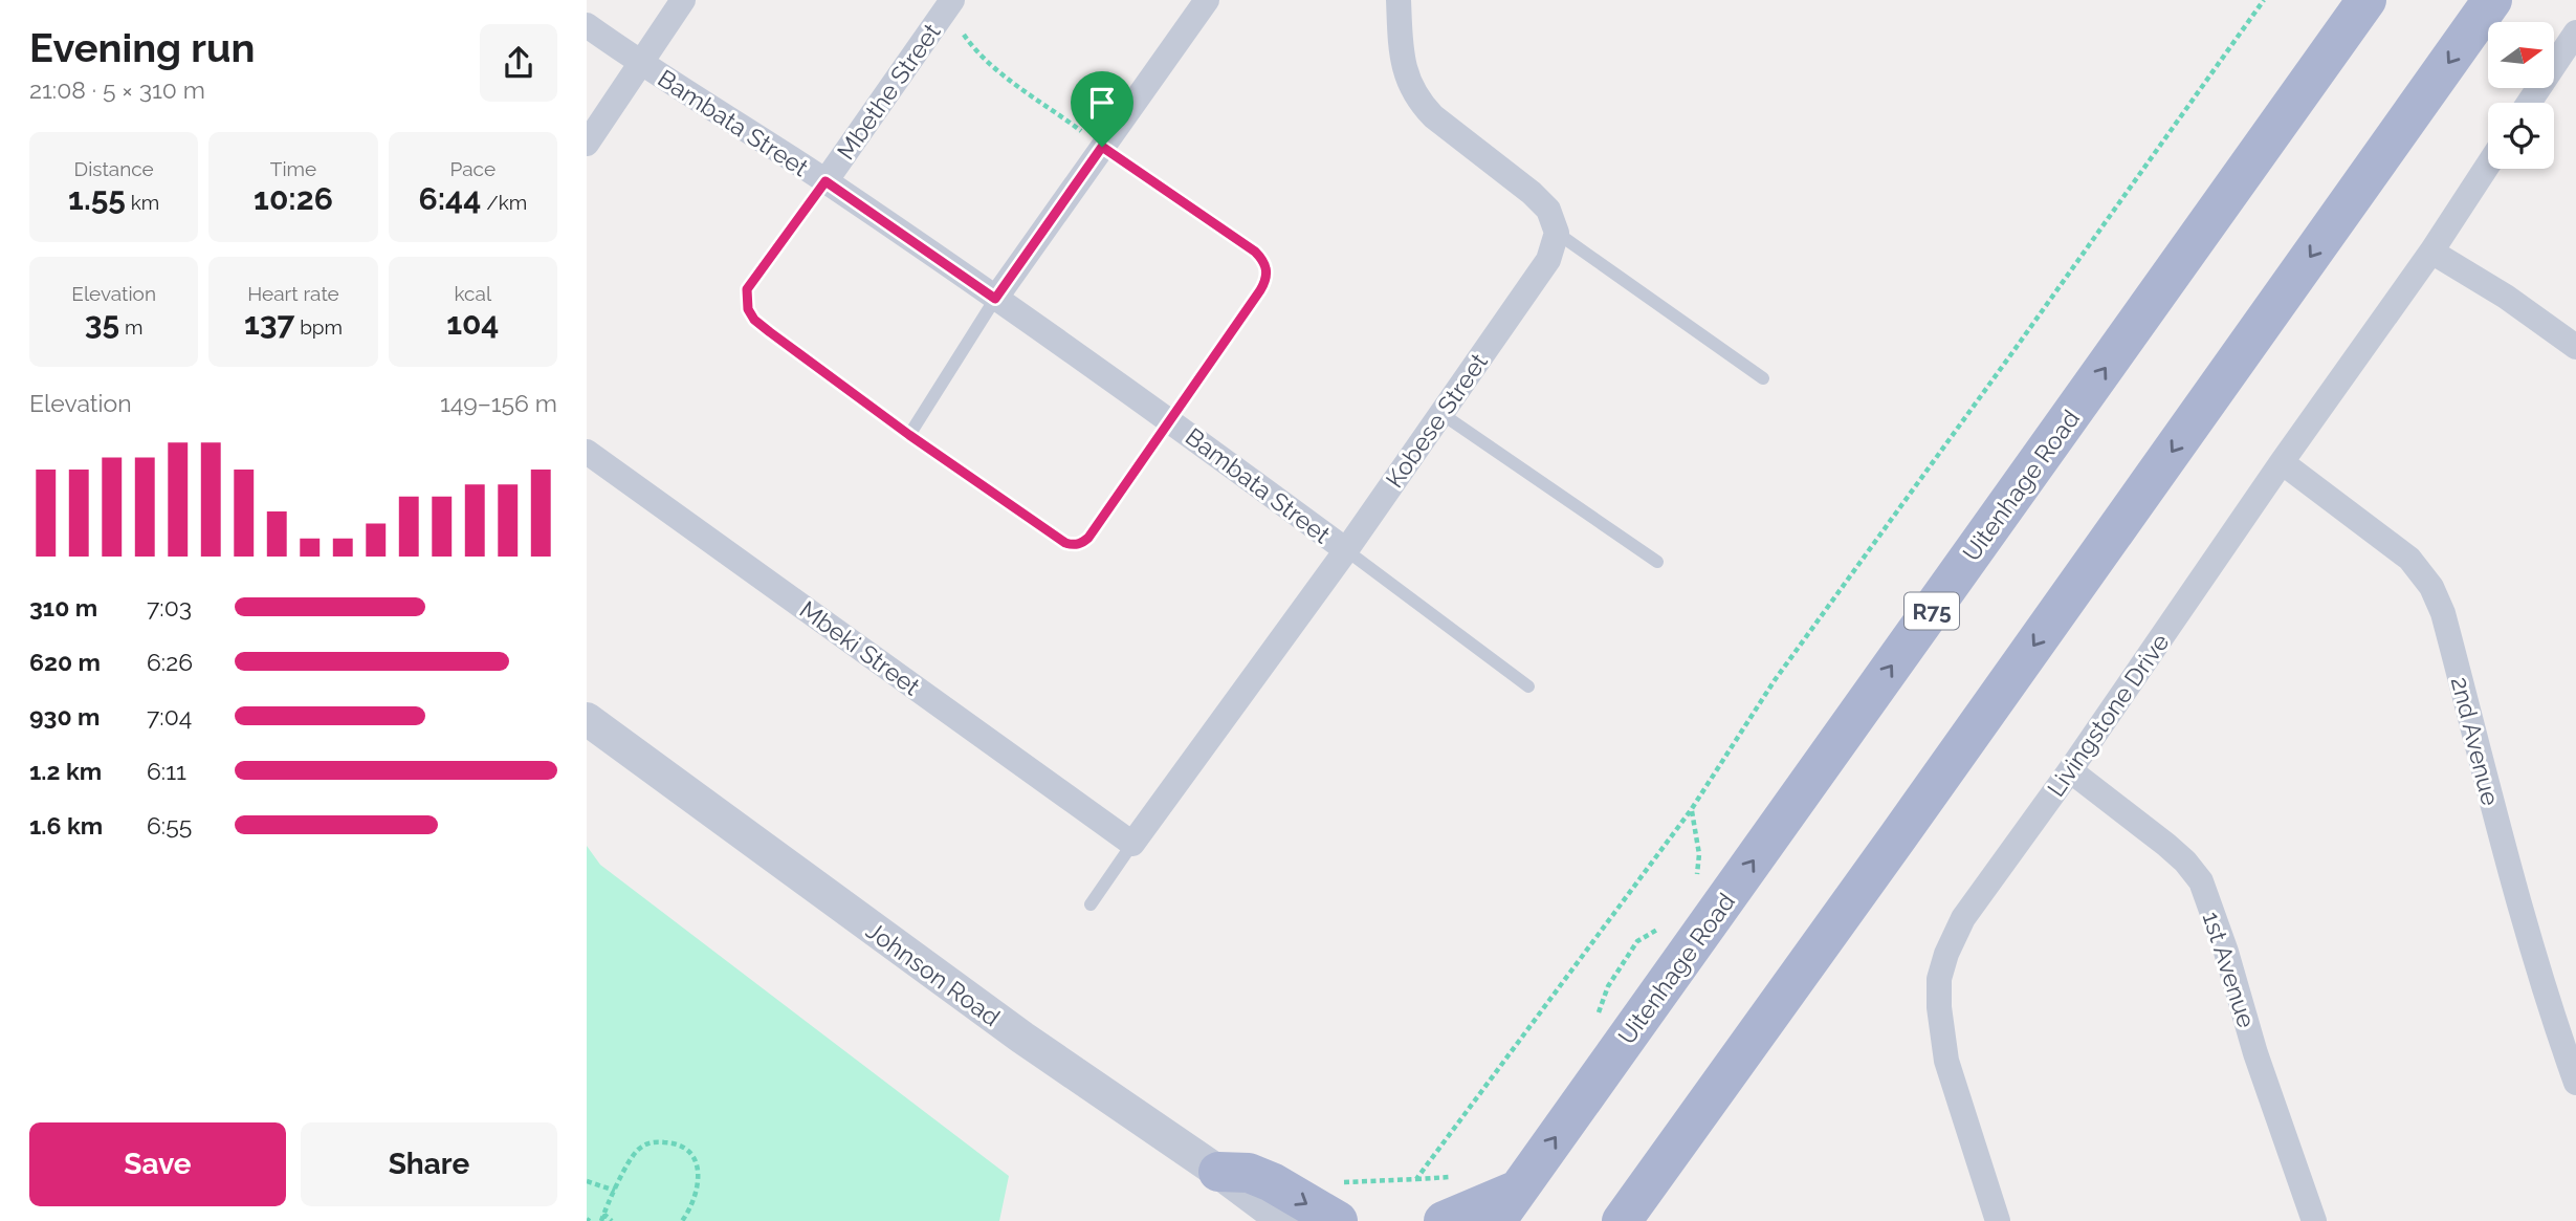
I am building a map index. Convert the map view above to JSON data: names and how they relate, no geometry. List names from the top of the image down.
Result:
{
  "streets": {
    "main road": ["Uitenhage Road", "R75"],
    "street": [
      "Mbethe Street",
      "Bambata Street",
      "Kobese Street",
      "Mbeki Street",
      "Livingstone Drive",
      "2nd Avenue",
      "1st Avenue",
      "Johnson Road"
    ]
  },
  "crossings": [
    ["Mbethe Street", "Bambata Street"],
    ["Bambata Street", "Kobese Street"],
    ["Kobese Street", "Mbeki Street"],
    ["Livingstone Drive", "2nd Avenue"],
    ["Livingstone Drive", "1st Avenue"]
  ],
  "north": "right",
  "page": {
    "heading": ["Evening run", "21:08 · 5 × 310 m"],
    "stats": [
      ["Distance", "1.55 km"],
      ["Time", "10:26"],
      ["Pace", "6:44 /km"],
      ["Elevation", "35 m"],
      ["Heart rate", "137 bpm"],
      ["kcal", "104"]
    ],
    "chart": ["Elevation", "149–156 m"],
    "list": [
      {
        "name": "310 m",
        "note": "7:03"
      },
      {
        "name": "620 m",
        "note": "6:26"
      },
      {
        "name": "930 m",
        "note": "7:04"
      },
      {
        "name": "1.2 km",
        "note": "6:11"
      },
      {
        "name": "1.6 km",
        "note": "6:55"
      }
    ],
    "buttons": ["Save", "Share"]
  }
}
